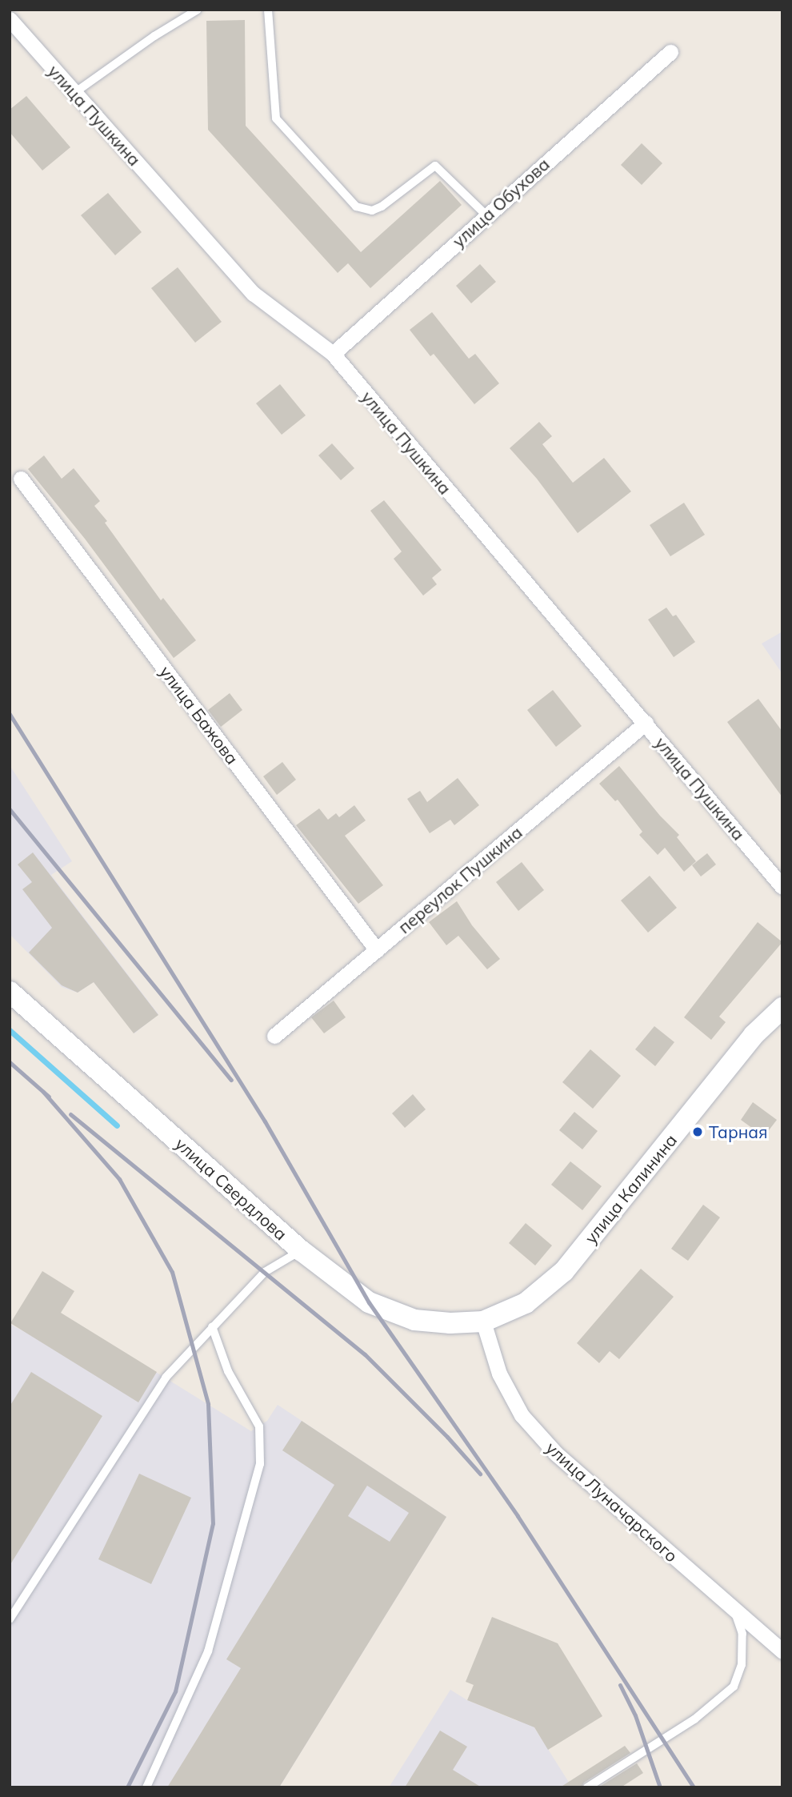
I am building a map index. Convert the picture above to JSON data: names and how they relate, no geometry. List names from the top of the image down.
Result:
{
  "streets": {
    "main road": ["улица Свердлова", "улица Калинина"],
    "street": [
      "улица Пушкина",
      "улица Обухова",
      "улица Бажова",
      "переулок Пушкина",
      "улица Луначарского"
    ]
  },
  "crossings": [
    ["улица Пушкина", "улица Обухова"],
    ["улица Пушкина", "переулок Пушкина"],
    ["улица Бажова", "переулок Пушкина"],
    ["улица Свердлова", "улица Калинина"],
    ["улица Свердлова", "улица Луначарского"],
    ["улица Калинина", "улица Луначарского"]
  ],
  "places": ["Тарная"]
}
